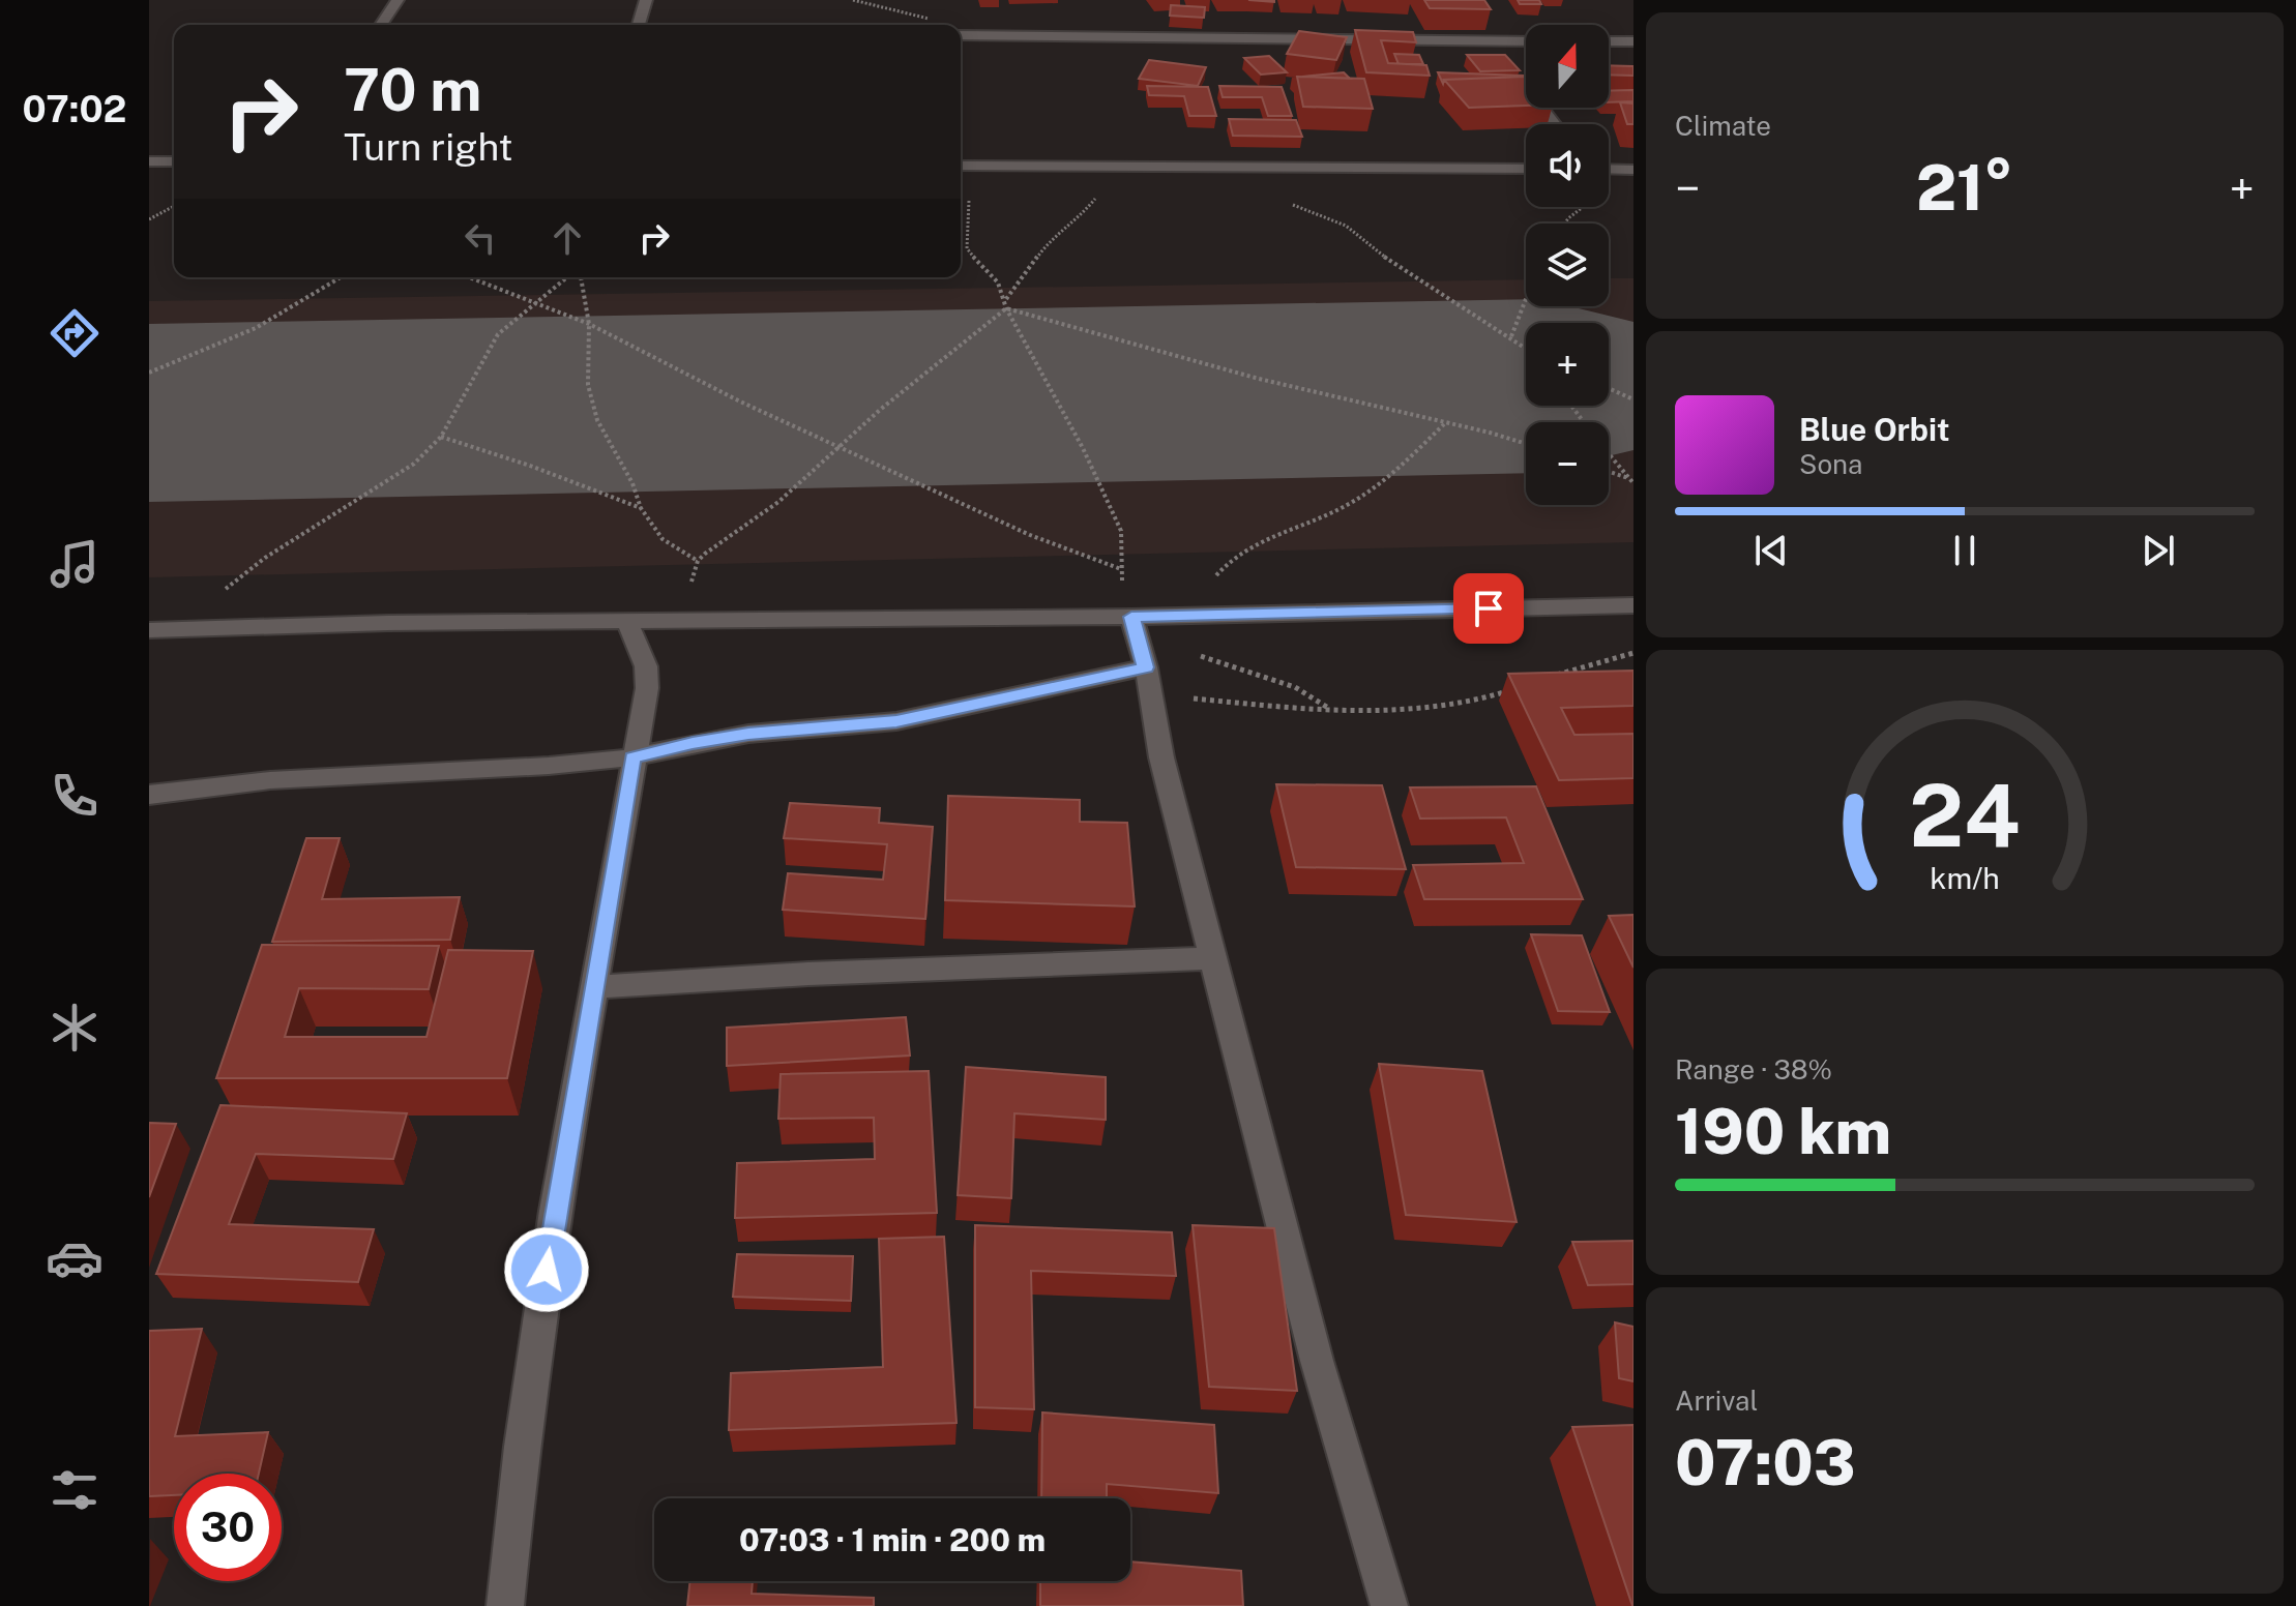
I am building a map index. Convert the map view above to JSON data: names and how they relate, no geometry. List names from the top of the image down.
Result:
{
  "north": "top",
  "page": {
    "tabs": "07:02",
    "tile": [
      "Climate",
      ["Range · 38%", "190 km"],
      ["Arrival", "07:03"]
    ],
    "map_buttons": ["+", "−"],
    "turn": ["70 m", "Turn right"],
    "heat": ["−", "21°", "+"],
    "song": ["Blue Orbit", "Sona"],
    "limit": "30",
    "trip": "07:03 · 1 min · 200 m",
    "gauge": ["24", "km/h"]
  }
}
